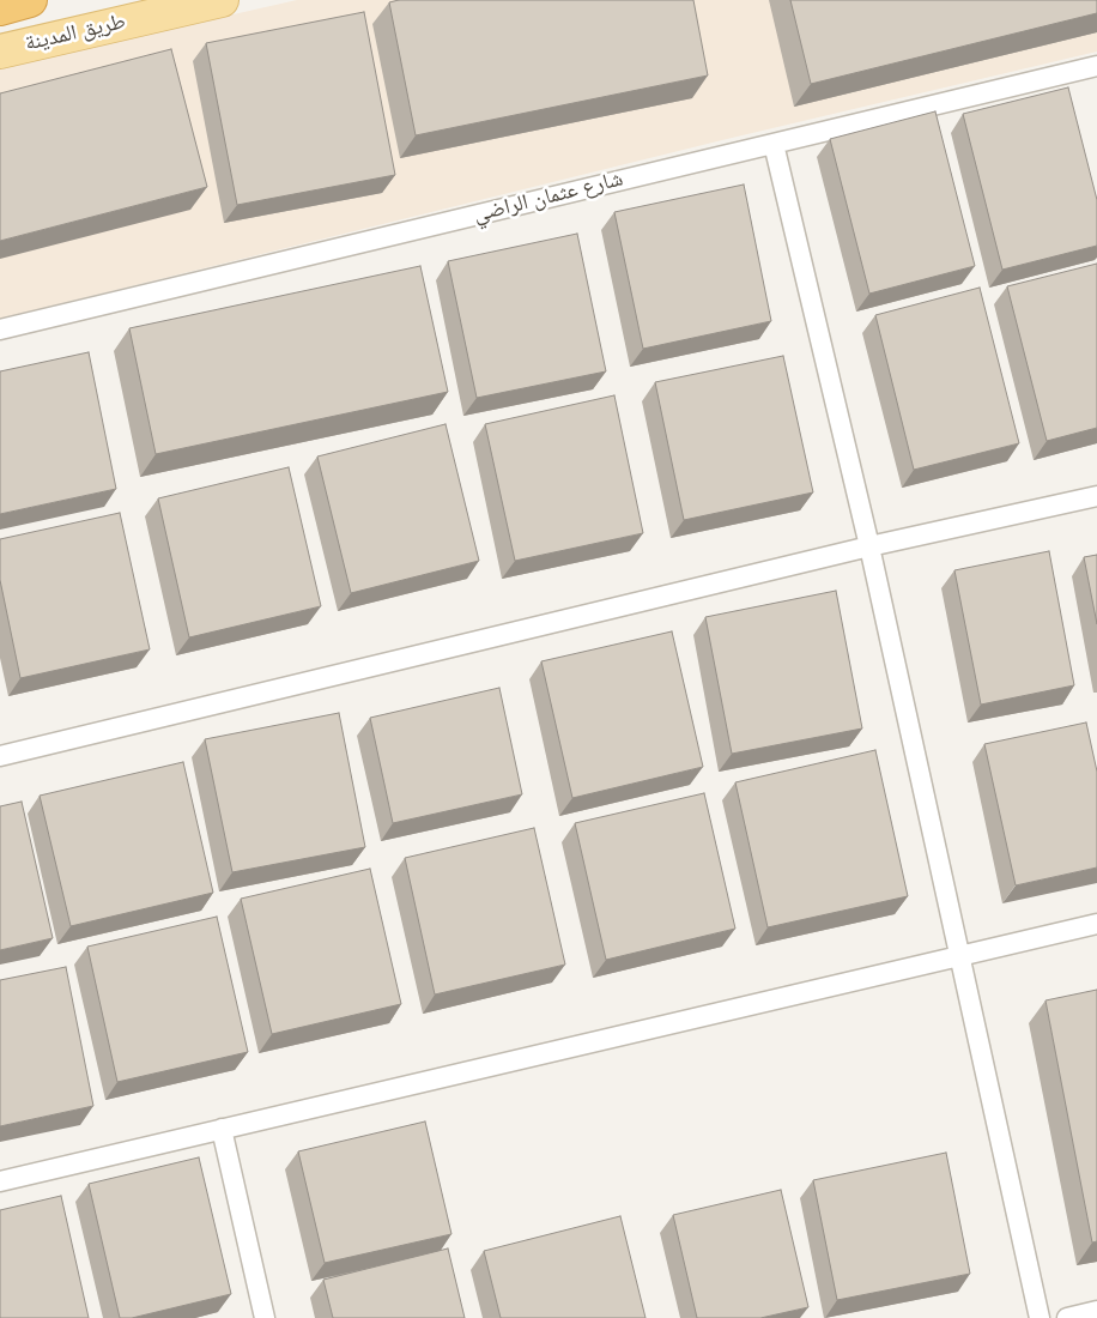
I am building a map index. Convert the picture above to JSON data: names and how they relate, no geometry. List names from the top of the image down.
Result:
{
  "streets": {
    "main road": ["طريق المدينة"],
    "lane": ["شارع عثمان الراضي"]
  }
}
